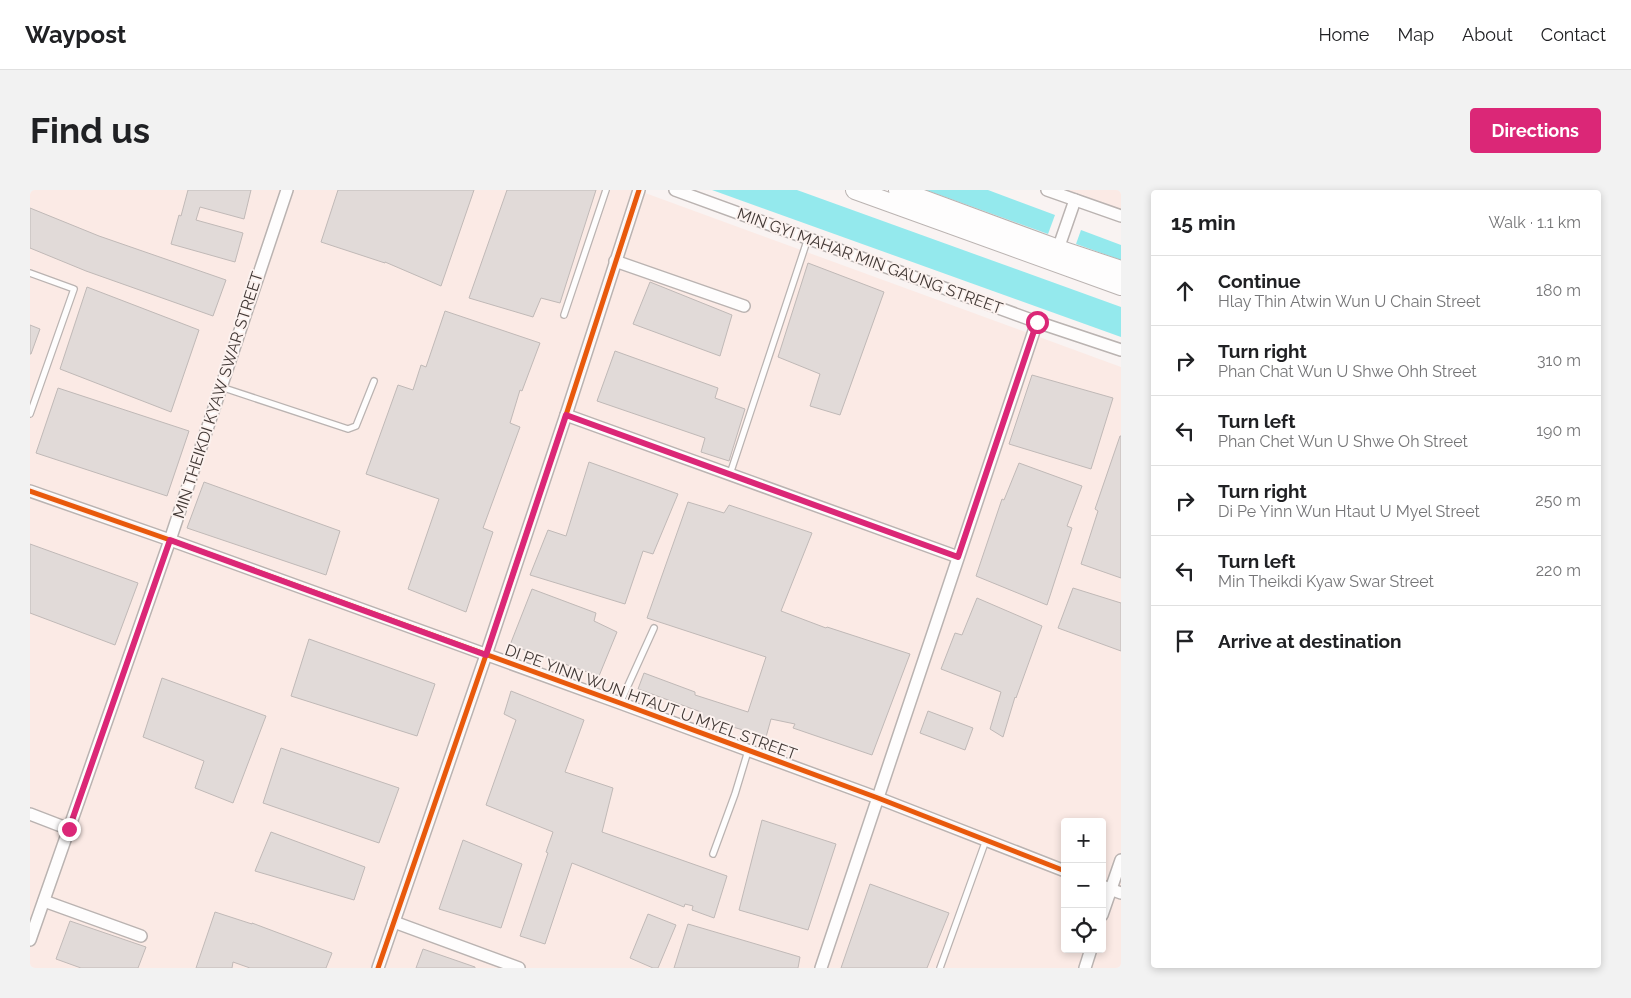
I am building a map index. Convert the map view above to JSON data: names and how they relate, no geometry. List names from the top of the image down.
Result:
{
  "streets": {
    "street": ["MIN GYI MAHAR MIN GAUNG STREET", "MIN THEIKDI KYAW SWAR STREET", "DI PE YINN WUN HTAUT U MYEL STREET"]
  },
  "crossings": [
    ["MIN THEIKDI KYAW SWAR STREET", "DI PE YINN WUN HTAUT U MYEL STREET"]
  ],
  "page": {
    "header": "Waypost",
    "nav": [
      "Home",
      "Map",
      "About",
      "Contact"
    ],
    "buttons": "Directions",
    "title": "Find us",
    "heading": ["15 min", "Walk · 1.1 km"],
    "list": [
      ["Continue", "Hlay Thin Atwin Wun U Chain Street", "180 m"],
      ["Turn right", "Phan Chat Wun U Shwe Ohh Street", "310 m"],
      ["Turn left", "Phan Chet Wun U Shwe Oh Street", "190 m"],
      ["Turn right", "Di Pe Yinn Wun Htaut U Myel Street", "250 m"],
      ["Turn left", "Min Theikdi Kyaw Swar Street", "220 m"],
      "Arrive at destination"
    ],
    "map_buttons": ["+", "−"]
  }
}
